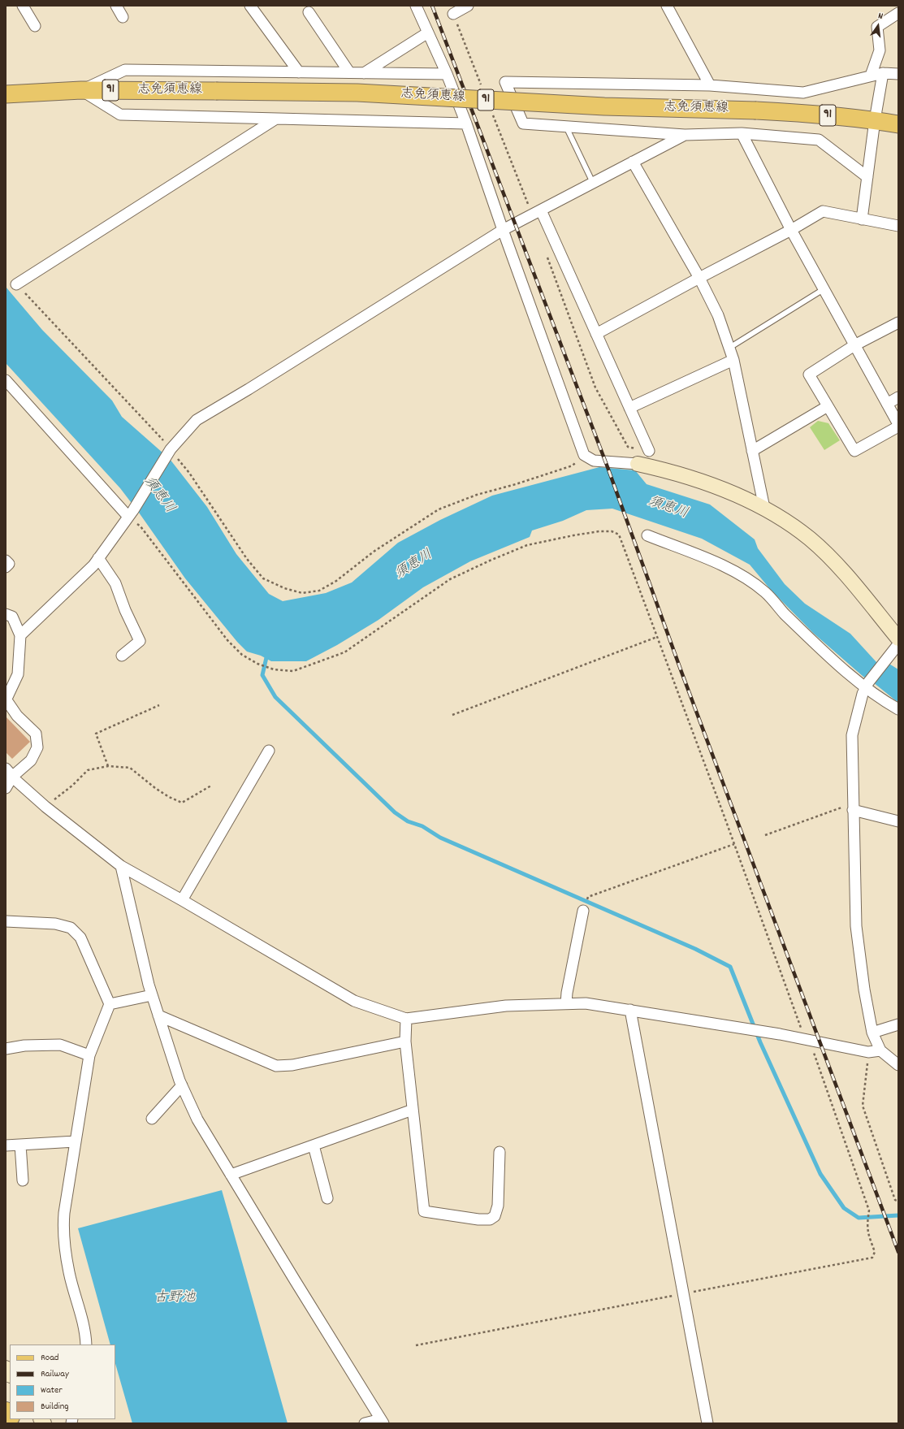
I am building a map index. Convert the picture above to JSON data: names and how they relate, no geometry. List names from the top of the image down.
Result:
{
  "streets": {
    "main road": ["91", "志免須恵線"]
  },
  "water": ["須恵川", "古野池"],
  "legend": [
    "Road",
    "Railway",
    "Water",
    "Building"
  ],
  "north": "top"
}
